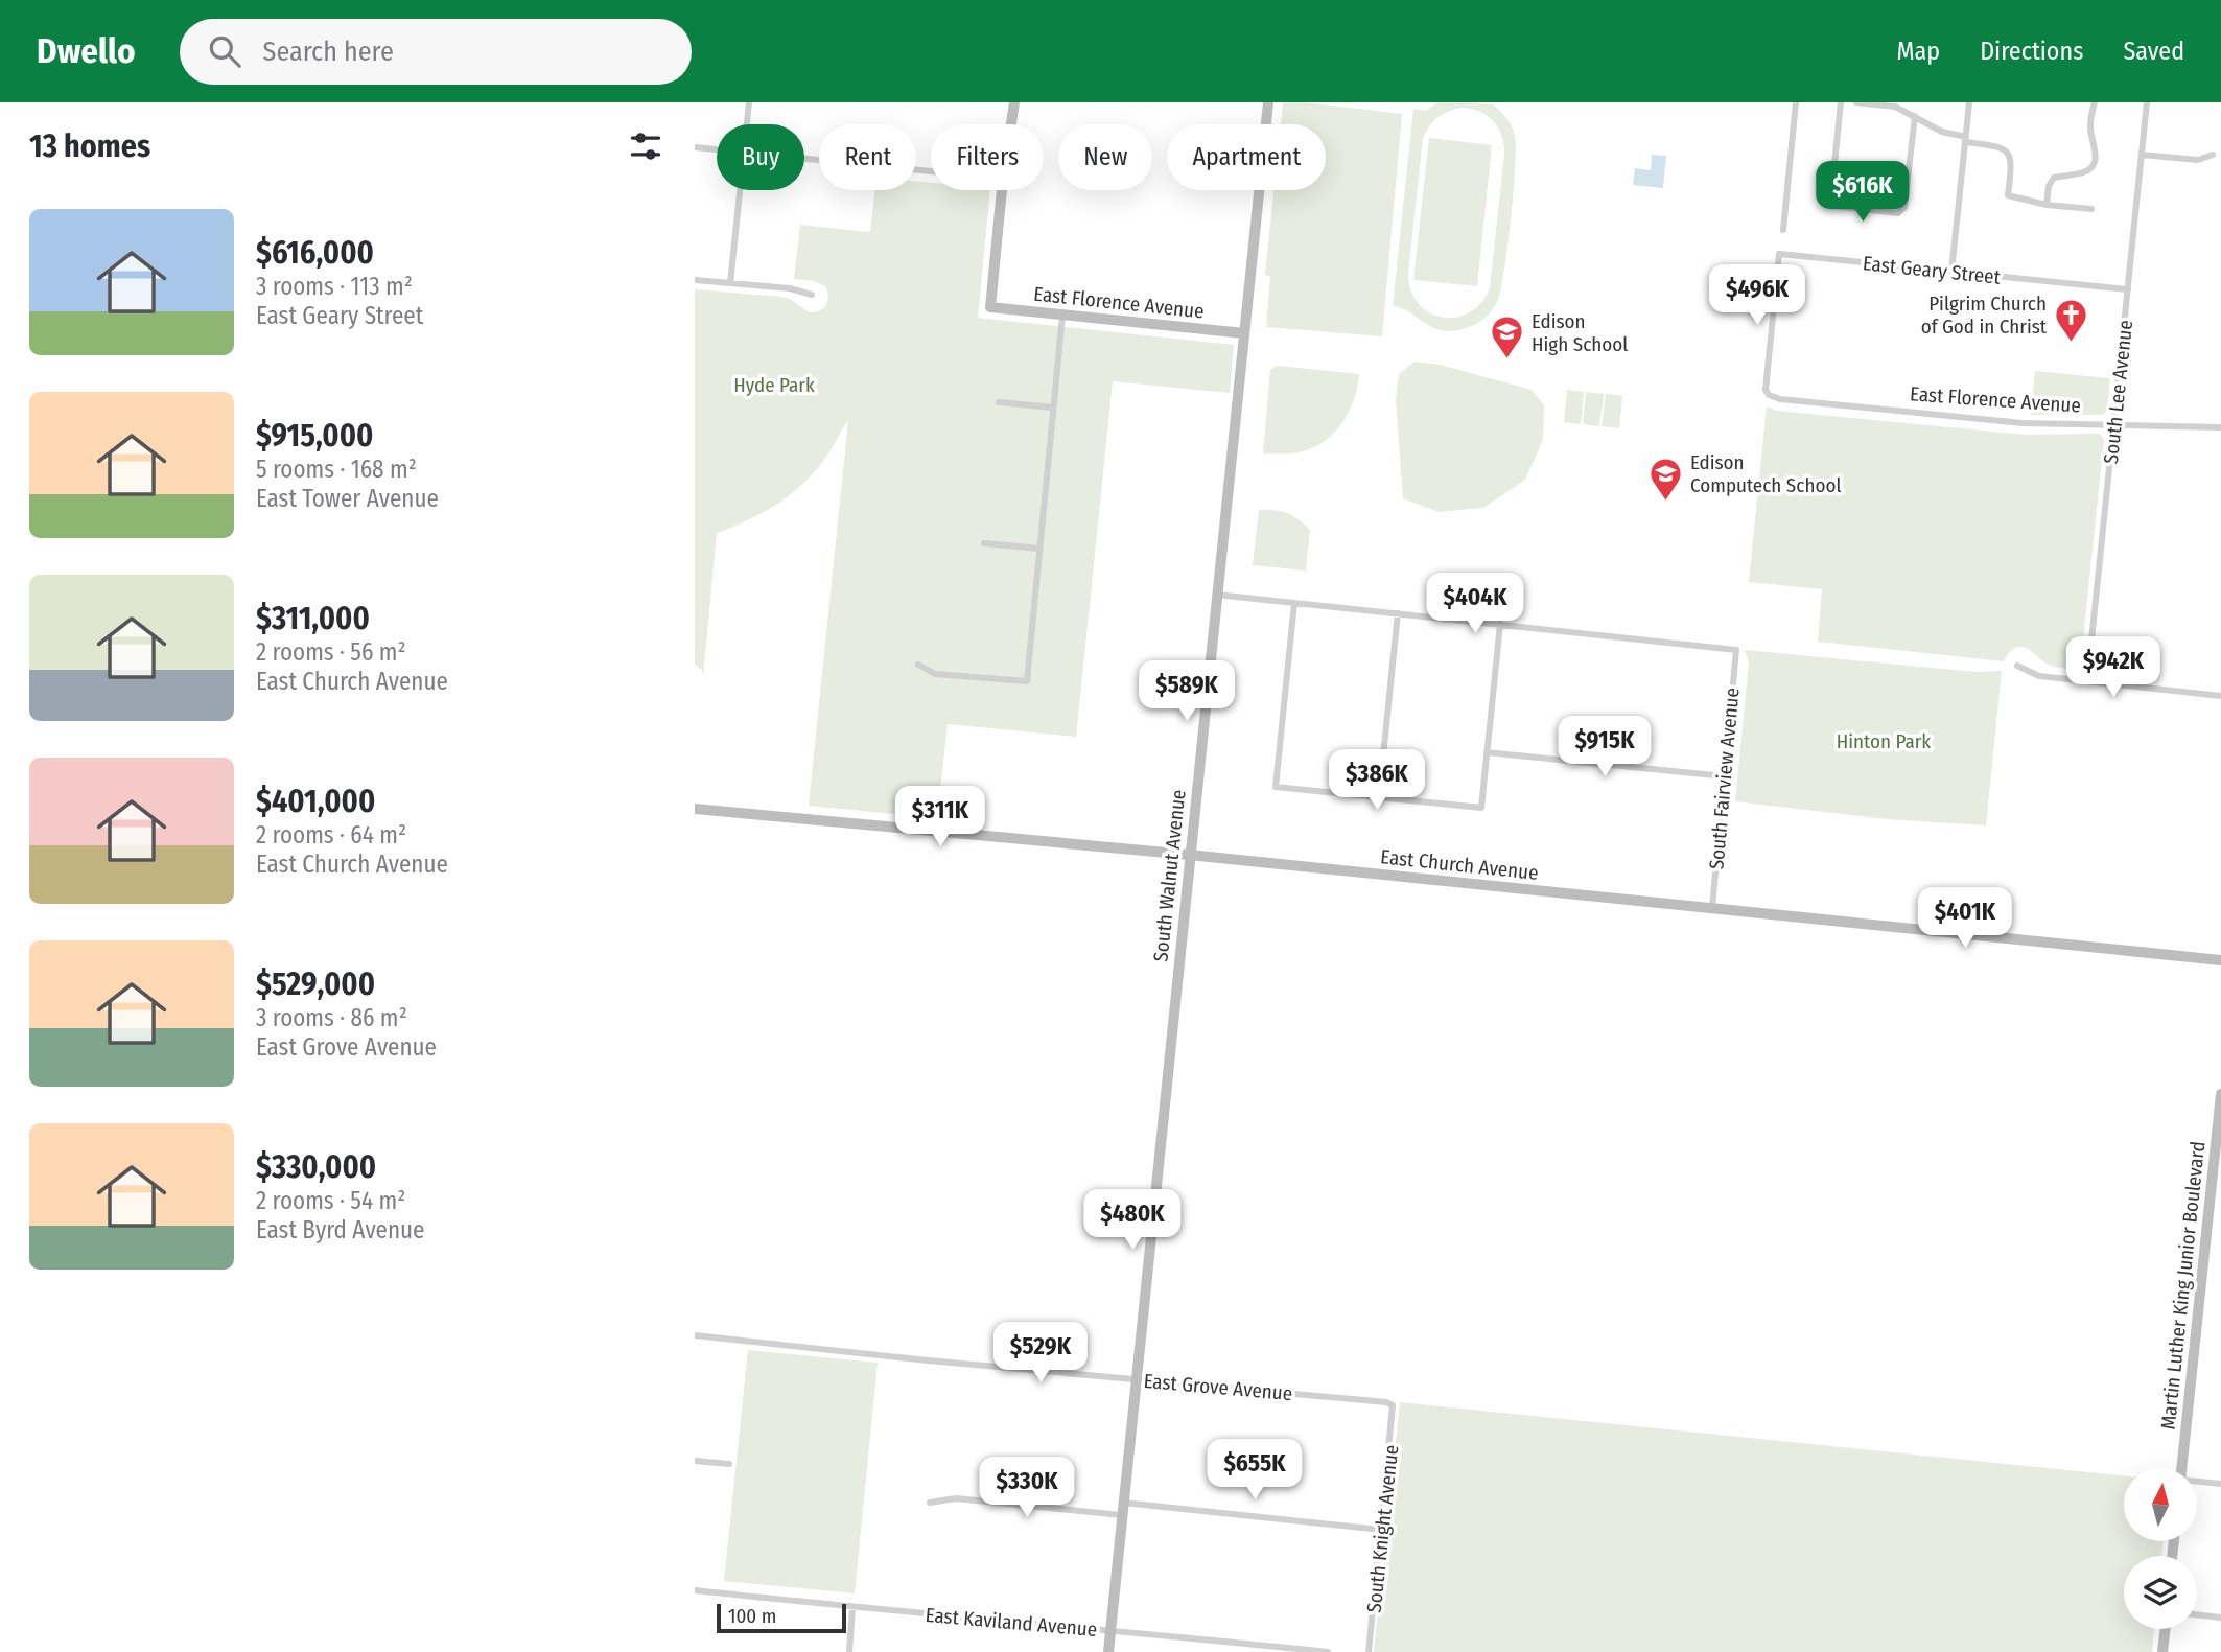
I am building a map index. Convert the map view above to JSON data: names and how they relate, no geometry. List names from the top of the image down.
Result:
{
  "streets": {
    "street": [
      "East Geary Street",
      "East Florence Avenue",
      "South Lee Avenue",
      "South Fairview Avenue",
      "East Church Avenue",
      "South Walnut Avenue",
      "Martin Luther King Junior Boulevard",
      "East Grove Avenue",
      "South Knight Avenue",
      "East Kaviland Avenue"
    ]
  },
  "crossings": [
    ["East Geary Street", "East Florence Avenue"],
    ["East Geary Street", "South Lee Avenue"],
    ["East Florence Avenue", "South Lee Avenue"],
    ["East Florence Avenue", "South Walnut Avenue"],
    ["South Fairview Avenue", "East Church Avenue"],
    ["East Church Avenue", "South Walnut Avenue"],
    ["South Walnut Avenue", "East Grove Avenue"],
    ["South Walnut Avenue", "East Kaviland Avenue"],
    ["East Grove Avenue", "South Knight Avenue"]
  ],
  "parks": ["Hyde Park", "Hinton Park"],
  "places": {
    "church": ["Pilgrim Church of God in Christ"],
    "school or university": ["Edison High School", "Edison Computech School"]
  },
  "scale_bar": "100 m",
  "north": "top",
  "page": {
    "header": "Dwello",
    "search": "Search here",
    "nav": ["Map", "Directions", "Saved"],
    "heading": "13 homes",
    "chip": [
      "Buy",
      "Rent",
      "Filters",
      "New",
      "Apartment"
    ],
    "price": [
      "$616K",
      "$496K",
      "$404K",
      "$942K",
      "$589K",
      "$915K",
      "$386K",
      "$311K",
      "$401K",
      "$480K",
      "$529K",
      "$655K",
      "$330K"
    ],
    "list": [
      {
        "name": "$616,000",
        "note": "3 rooms · 113 m² · East Geary Street"
      },
      {
        "name": "$915,000",
        "note": "5 rooms · 168 m² · East Tower Avenue"
      },
      {
        "name": "$311,000",
        "note": "2 rooms · 56 m² · East Church Avenue"
      },
      {
        "name": "$401,000",
        "note": "2 rooms · 64 m² · East Church Avenue"
      },
      {
        "name": "$529,000",
        "note": "3 rooms · 86 m² · East Grove Avenue"
      },
      {
        "name": "$330,000",
        "note": "2 rooms · 54 m² · East Byrd Avenue"
      }
    ],
    "scale": "100 m"
  }
}
